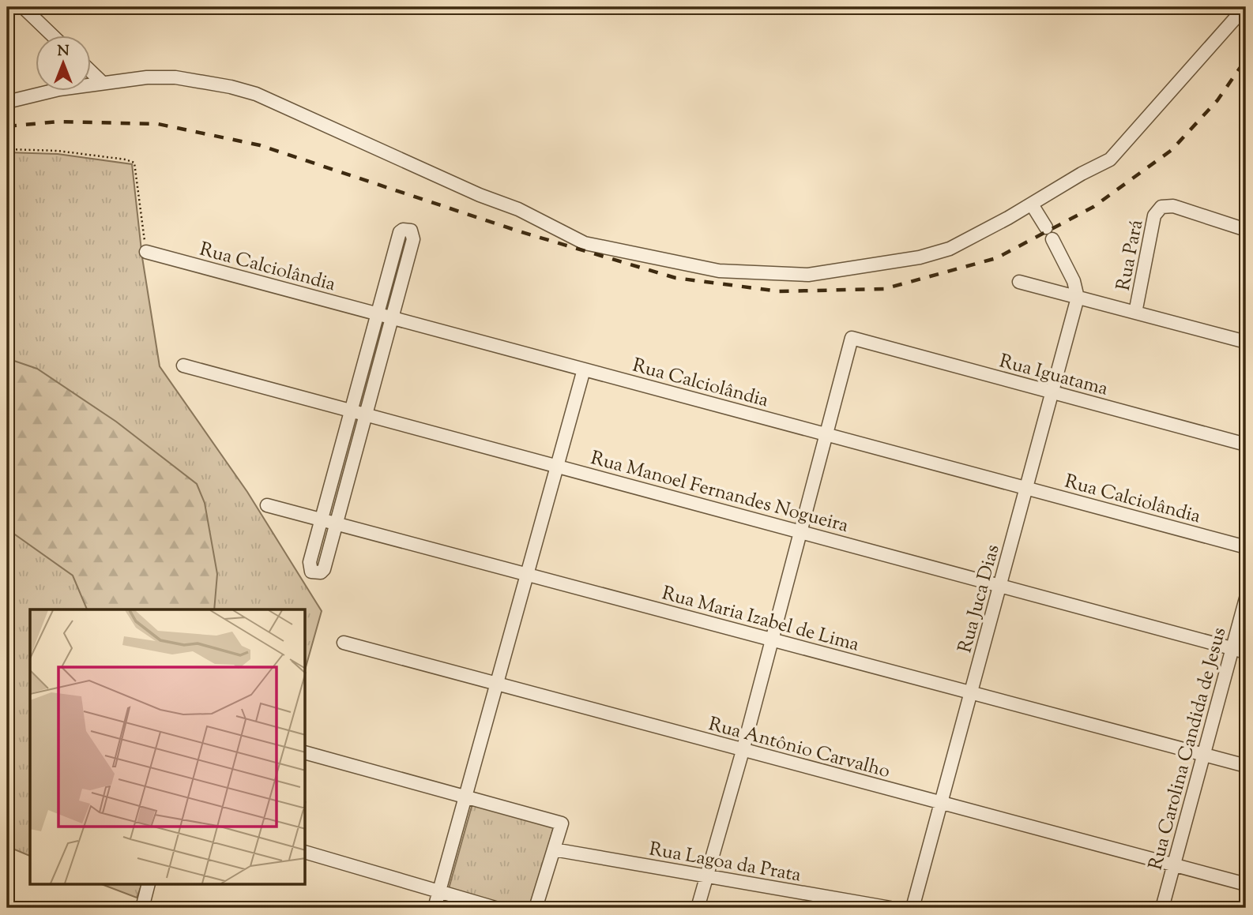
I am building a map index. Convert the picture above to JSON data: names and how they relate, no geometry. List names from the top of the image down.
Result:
{
  "streets": {
    "street": [
      "Rua Pará",
      "Rua Calciolândia",
      "Rua Iguatama",
      "Rua Manoel Fernandes Nogueira",
      "Rua Juca Dias",
      "Rua Maria Izabel de Lima",
      "Rua Antônio Carvalho",
      "Rua Carolina Candida de Jesus",
      "Rua Lagoa da Prata"
    ]
  },
  "crossings": [
    ["Rua Calciolândia", "Rua Iguatama"],
    ["Rua Calciolândia", "Rua Juca Dias"],
    ["Rua Iguatama", "Rua Juca Dias"],
    ["Rua Manoel Fernandes Nogueira", "Rua Juca Dias"],
    ["Rua Manoel Fernandes Nogueira", "Rua Carolina Candida de Jesus"],
    ["Rua Juca Dias", "Rua Maria Izabel de Lima"],
    ["Rua Juca Dias", "Rua Antônio Carvalho"],
    ["Rua Maria Izabel de Lima", "Rua Carolina Candida de Jesus"],
    ["Rua Antônio Carvalho", "Rua Carolina Candida de Jesus"]
  ],
  "north": "top"
}
